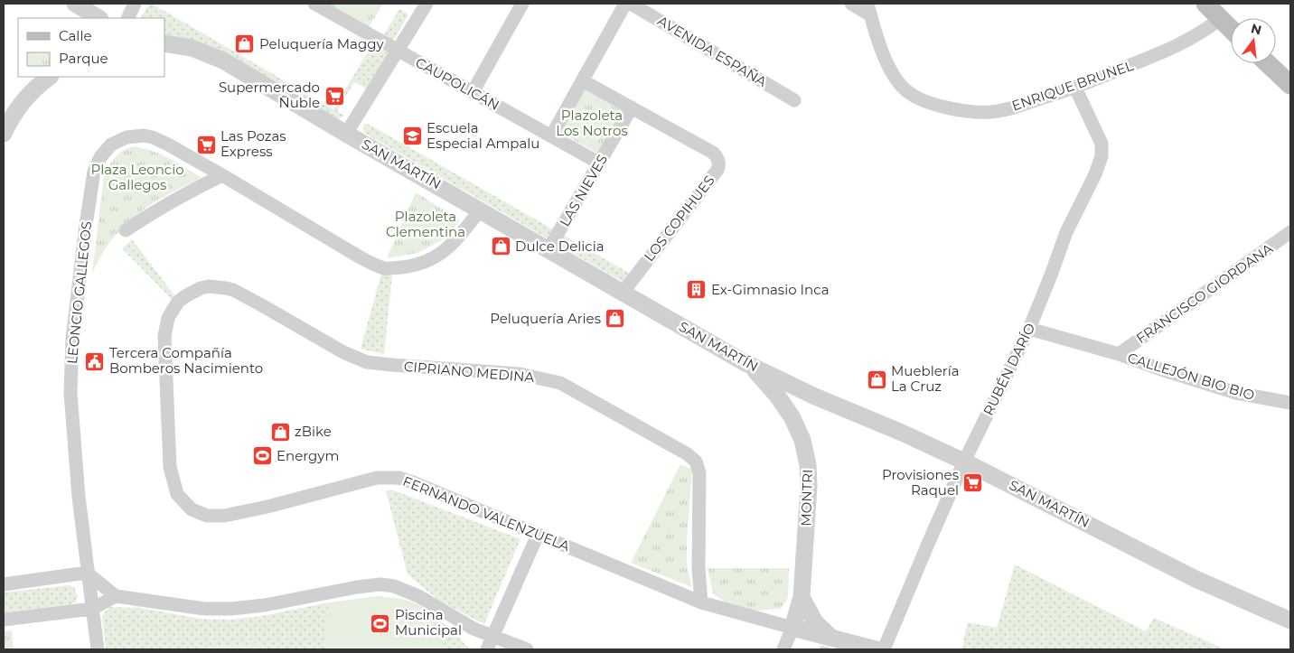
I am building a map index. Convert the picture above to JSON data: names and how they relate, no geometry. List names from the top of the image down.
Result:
{
  "streets": {
    "street": [
      "AVENIDA ESPAÑA",
      "CAUPOLICÁN",
      "ENRIQUE BRUNEL",
      "SAN MARTÍN",
      "LAS NIEVES",
      "LOS COPIHUES",
      "LEONCIO GALLEGOS",
      "FRANCISCO GIORDANA",
      "RUBÉN DARÍO",
      "CIPRIANO MEDINA",
      "CALLEJÓN BIO BIO",
      "MONTRI",
      "FERNANDO VALENZUELA"
    ]
  },
  "crossings": [
    ["CAUPOLICÁN", "LAS NIEVES"],
    ["ENRIQUE BRUNEL", "RUBÉN DARÍO"],
    ["SAN MARTÍN", "LAS NIEVES"],
    ["SAN MARTÍN", "LOS COPIHUES"],
    ["SAN MARTÍN", "LEONCIO GALLEGOS"],
    ["SAN MARTÍN", "RUBÉN DARÍO"],
    ["SAN MARTÍN", "MONTRI"],
    ["LAS NIEVES", "LOS COPIHUES"],
    ["FRANCISCO GIORDANA", "CALLEJÓN BIO BIO"],
    ["RUBÉN DARÍO", "CALLEJÓN BIO BIO"],
    ["CIPRIANO MEDINA", "FERNANDO VALENZUELA"],
    ["MONTRI", "FERNANDO VALENZUELA"]
  ],
  "parks": ["Plazoleta Los Notros", "Plaza Leoncio Gallegos", "Plazoleta Clementina"],
  "places": {
    "shop": [
      "Peluquería Maggy",
      "Dulce Delicia",
      "Peluquería Aries",
      "Mueblería La Cruz",
      "zBike"
    ],
    "supermarket": ["Supermercado Ñuble", "Las Pozas Express", "Provisiones Raquel"],
    "school or university": ["Escuela Especial Ampalu"],
    "building": ["Ex-Gimnasio Inca"],
    "public building": ["Tercera Compañía Bomberos Nacimiento"],
    "sports": ["Energym", "Piscina Municipal"]
  },
  "legend": ["Calle", "Parque"],
  "north": "top"
}
